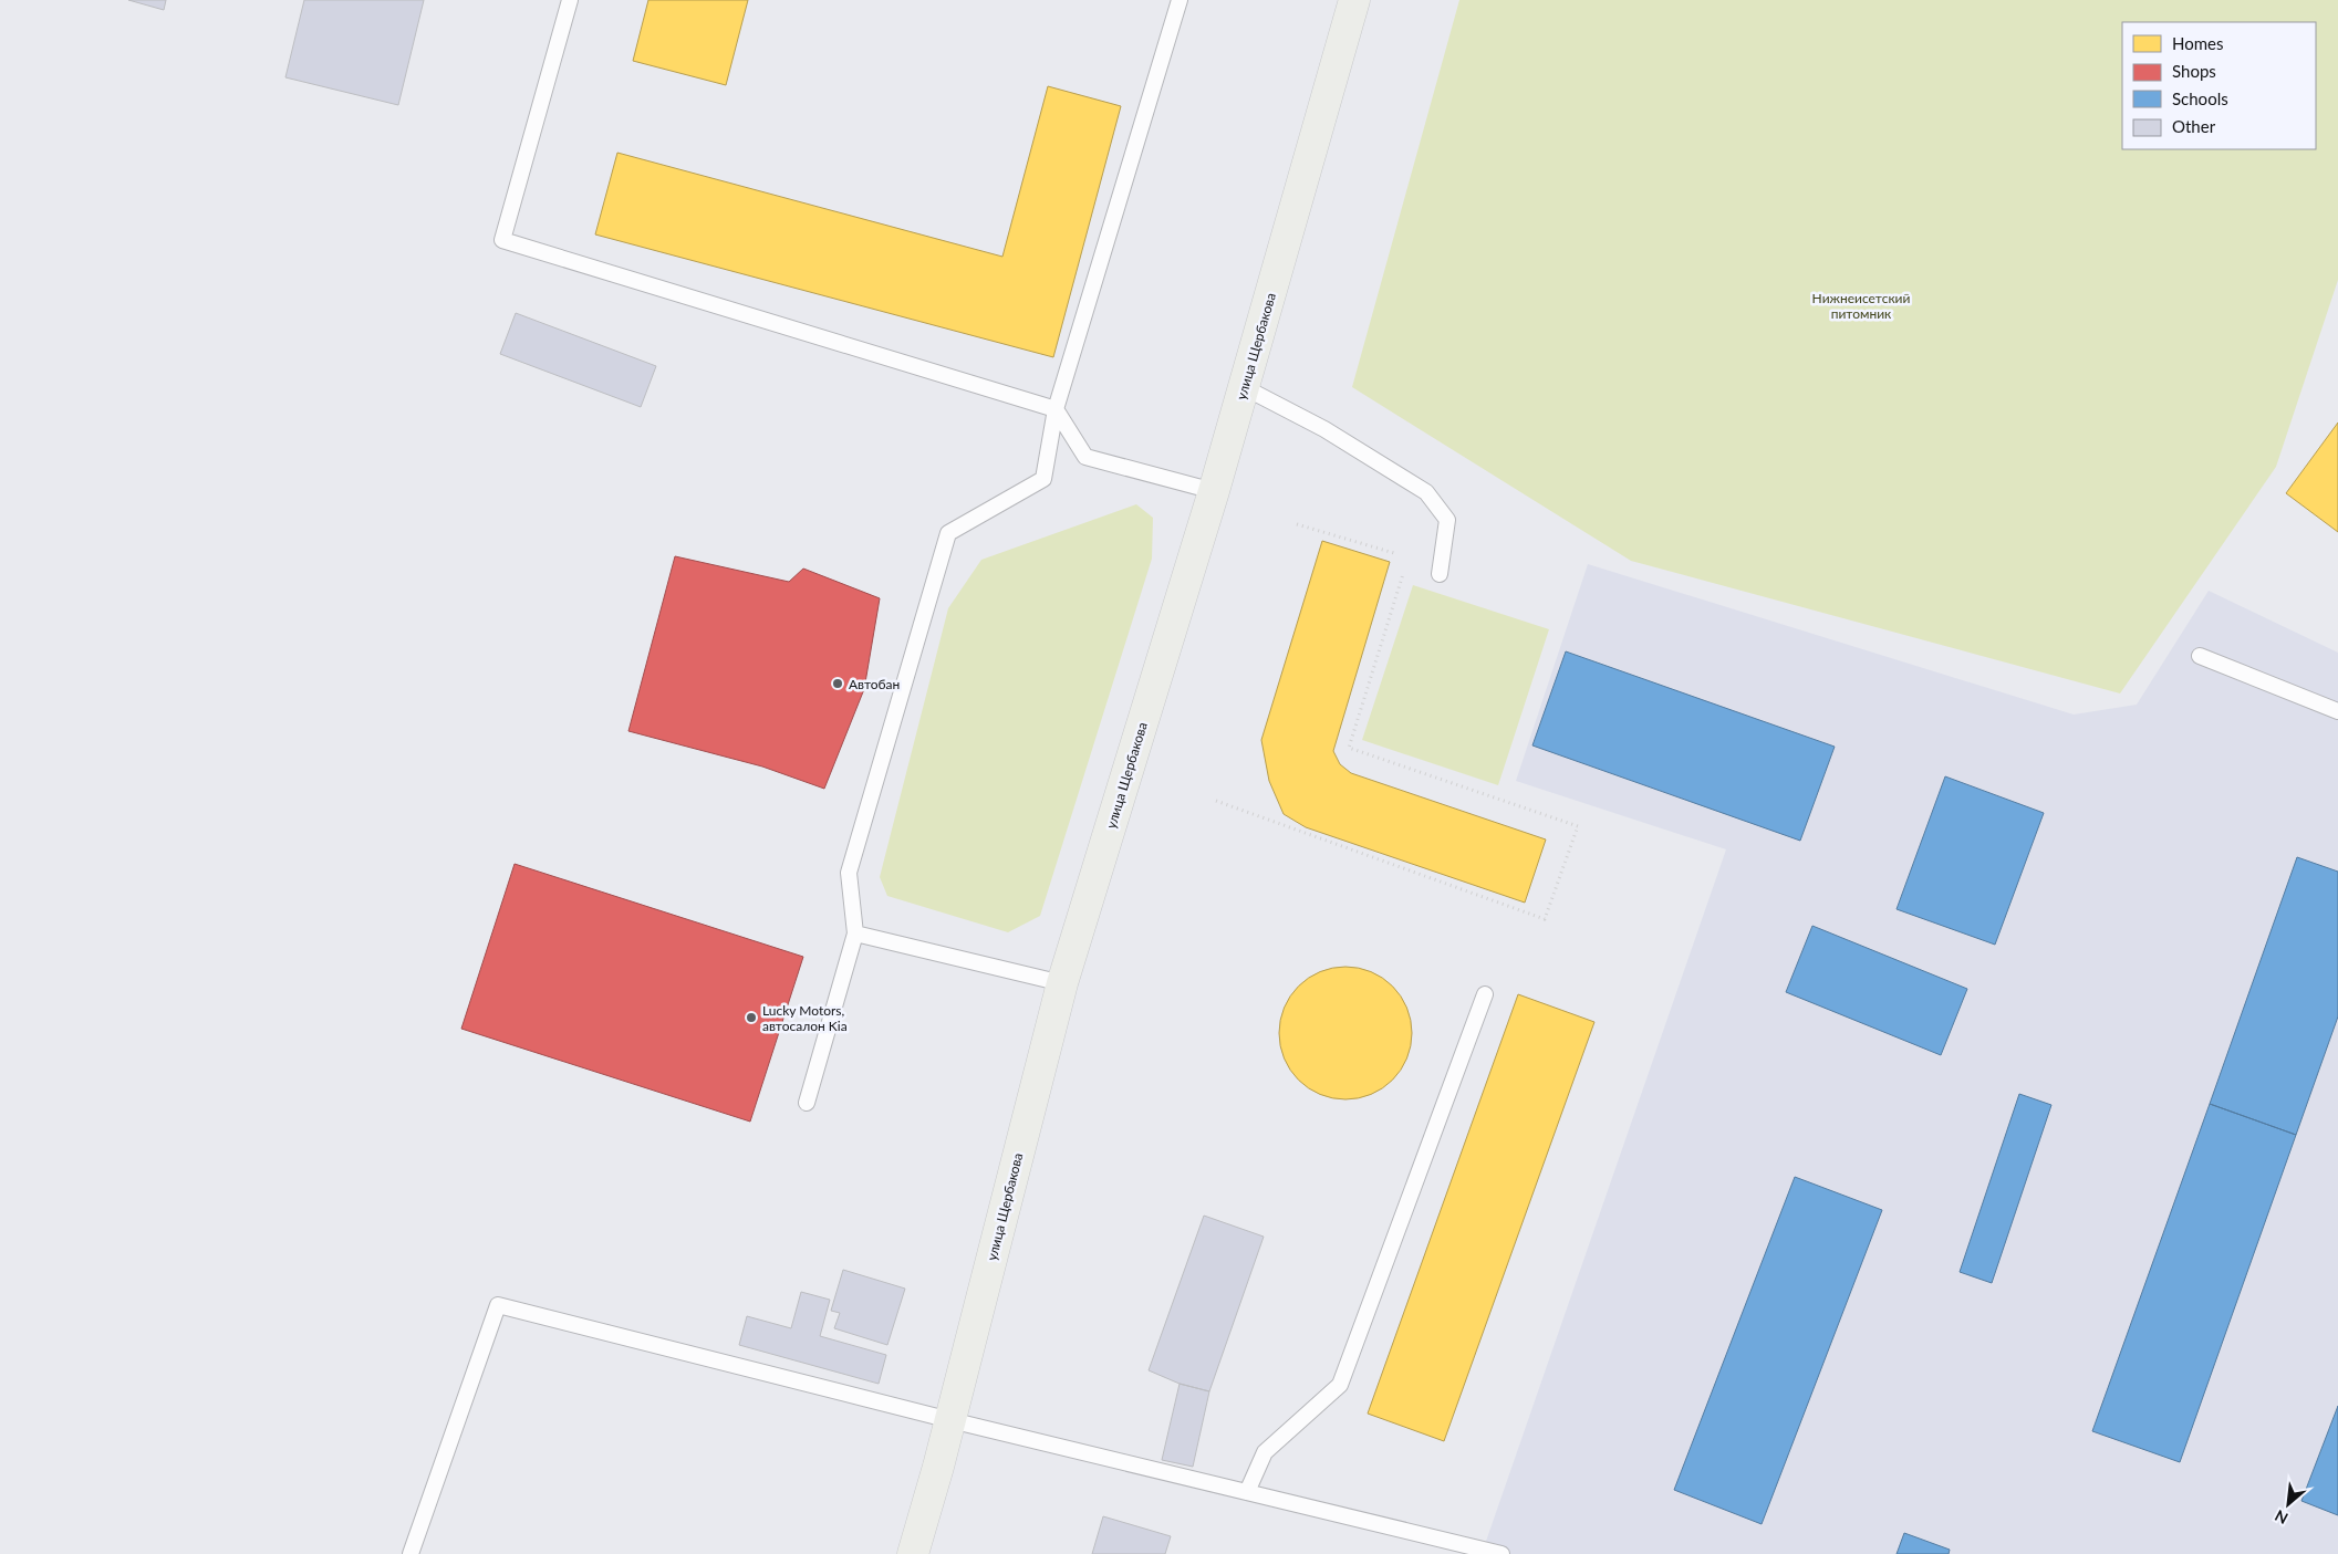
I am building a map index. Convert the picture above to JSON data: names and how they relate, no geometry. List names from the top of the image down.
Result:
{
  "streets": {
    "main road": ["улица Щербакова"]
  },
  "parks": ["Нижнеисетский питомник"],
  "places": ["Автобан", "Lucky Motors, автосалон Kia"],
  "legend": [
    "Homes",
    "Shops",
    "Schools",
    "Other"
  ],
  "north": "bottom left"
}
